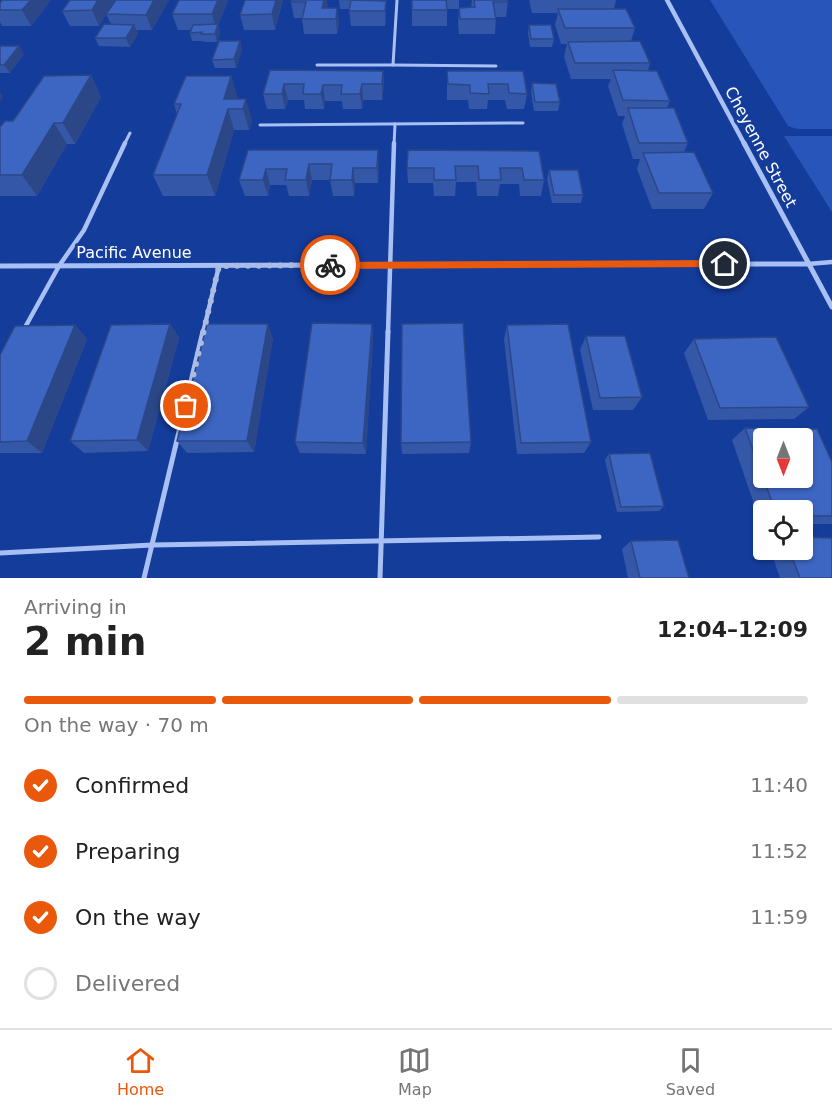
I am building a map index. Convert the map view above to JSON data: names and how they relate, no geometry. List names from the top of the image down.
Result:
{
  "streets": {
    "street": ["Cheyenne Street", "Pacific Avenue"]
  },
  "crossings": [
    ["Cheyenne Street", "Pacific Avenue"]
  ],
  "north": "bottom",
  "page": {
    "heading": ["2 min", "Arriving in", "12:04–12:09"],
    "bar": "On the way · 70 m",
    "list": [
      ["Confirmed", "11:40"],
      ["Preparing", "11:52"],
      ["On the way", "11:59"],
      "Delivered"
    ],
    "tabs": ["Home", "Map", "Saved"]
  }
}
